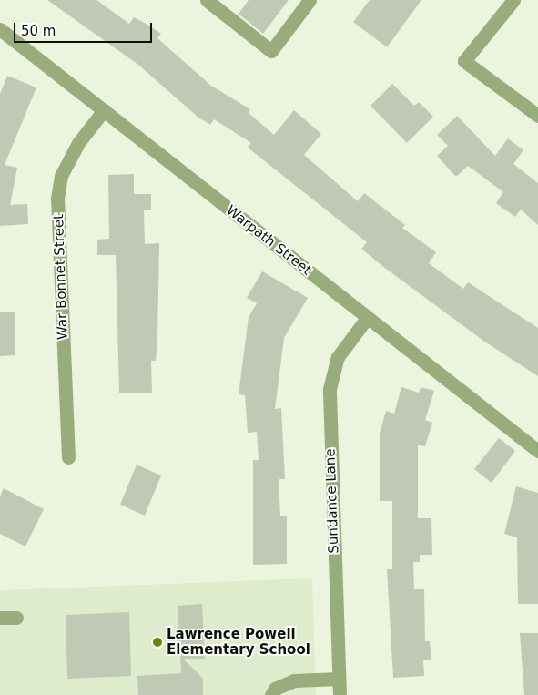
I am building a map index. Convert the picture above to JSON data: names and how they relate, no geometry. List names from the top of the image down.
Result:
{
  "streets": {
    "street": ["Warpath Street", "War Bonnet Street", "Sundance Lane"]
  },
  "crossings": [
    ["Warpath Street", "War Bonnet Street"],
    ["Warpath Street", "Sundance Lane"]
  ],
  "places": ["Lawrence Powell Elementary School"],
  "scale_bar": "50 m"
}
